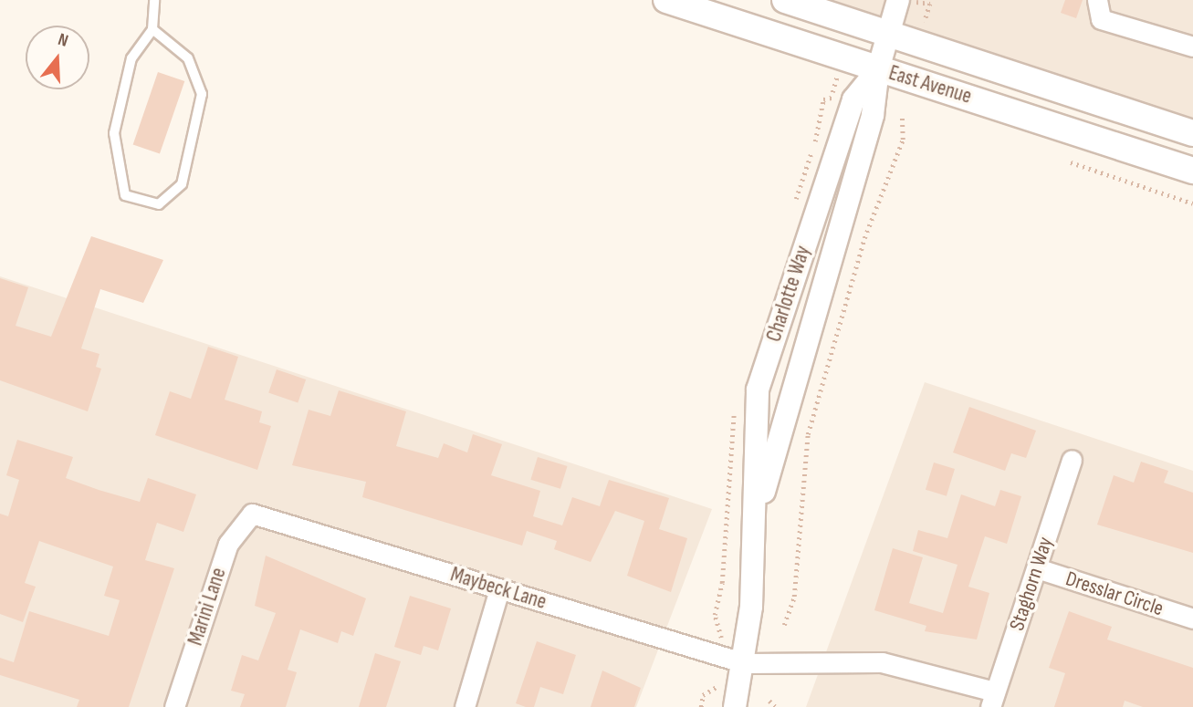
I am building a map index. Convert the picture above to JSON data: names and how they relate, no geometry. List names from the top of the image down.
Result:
{
  "streets": {
    "main road": ["East Avenue"],
    "street": [
      "Charlotte Way",
      "Staghorn Way",
      "Maybeck Lane",
      "Dresslar Circle",
      "Marini Lane"
    ]
  },
  "crossings": [
    ["East Avenue", "Charlotte Way"],
    ["Charlotte Way", "Maybeck Lane"],
    ["Staghorn Way", "Maybeck Lane"],
    ["Staghorn Way", "Dresslar Circle"],
    ["Maybeck Lane", "Marini Lane"]
  ],
  "north": "top"
}
